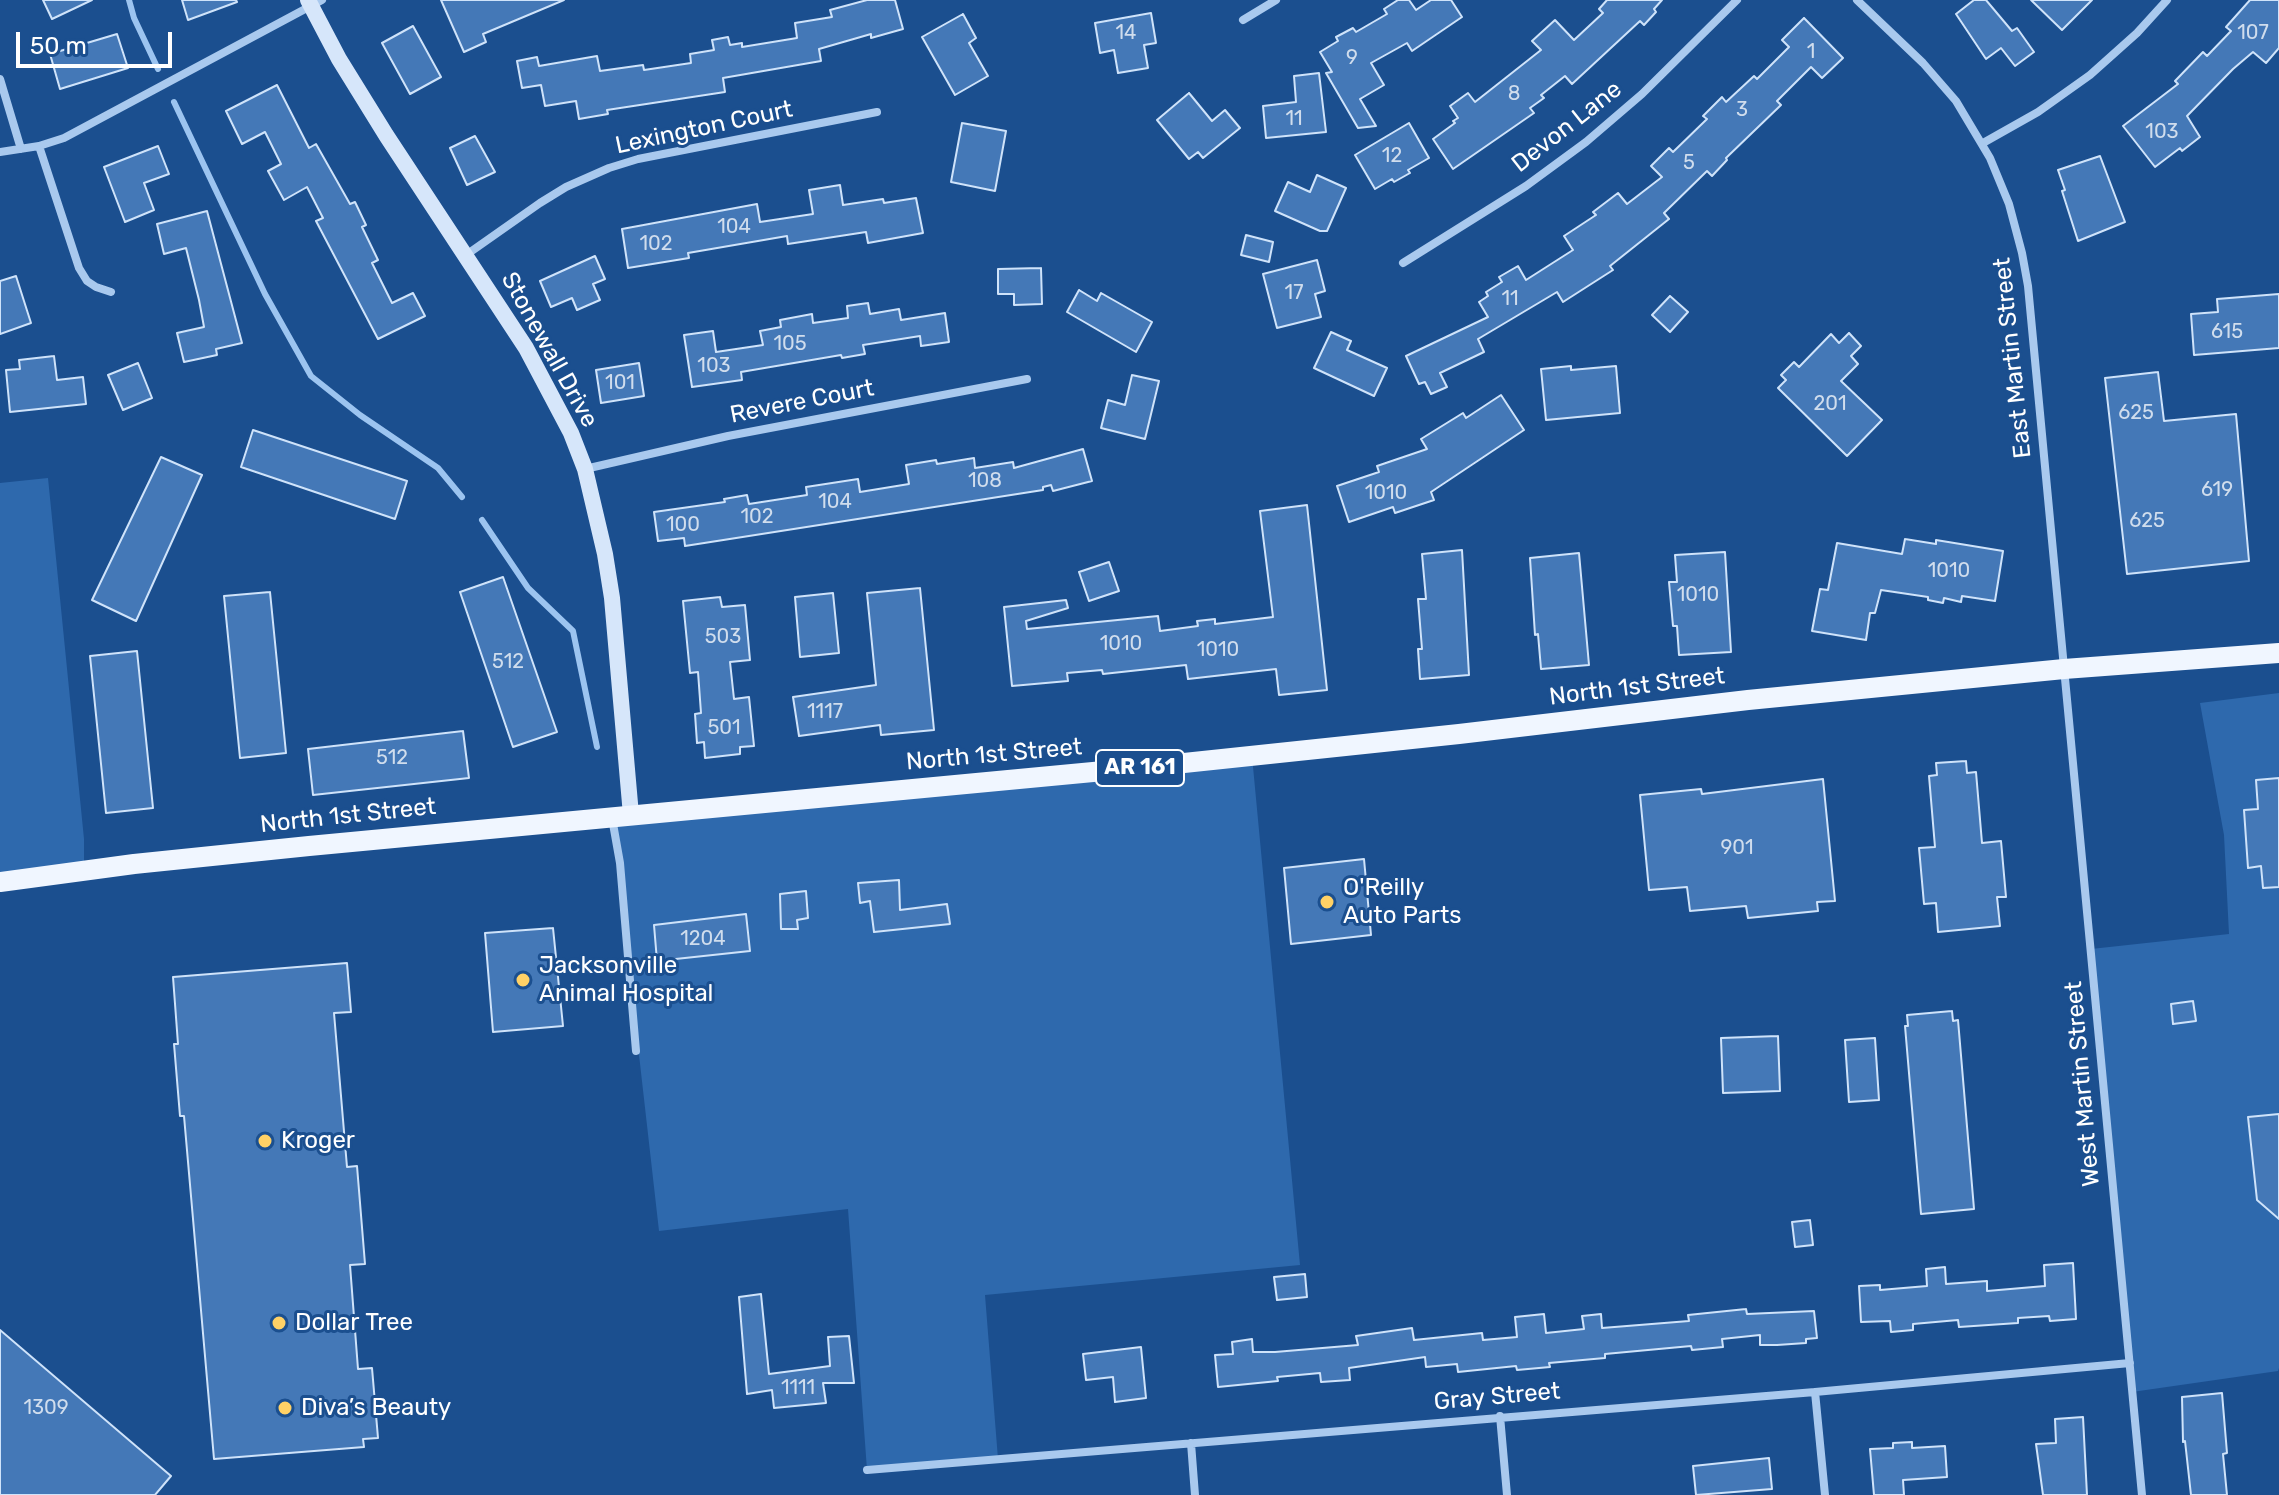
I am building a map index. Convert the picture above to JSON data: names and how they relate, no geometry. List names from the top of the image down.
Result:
{
  "streets": {
    "main road": ["North 1st Street", "AR 161"],
    "street": [
      "Devon Lane",
      "Lexington Court",
      "Stonewall Drive",
      "East Martin Street",
      "Revere Court",
      "West Martin Street",
      "Gray Street"
    ]
  },
  "crossings": [
    ["Lexington Court", "Stonewall Drive"],
    ["Stonewall Drive", "Revere Court"],
    ["Stonewall Drive", "North 1st Street"],
    ["East Martin Street", "North 1st Street"],
    ["East Martin Street", "West Martin Street"],
    ["North 1st Street", "West Martin Street"],
    ["West Martin Street", "Gray Street"]
  ],
  "places": [
    "O'Reilly Auto Parts",
    "Jacksonville Animal Hospital",
    "Kroger",
    "Dollar Tree",
    "Diva’s Beauty"
  ],
  "house_numbers": [
    "14",
    "107",
    "1",
    "9",
    "8",
    "3",
    "11",
    "103",
    "12",
    "5",
    "104",
    "102",
    "17",
    "11",
    "615",
    "105",
    "103",
    "101",
    "201",
    "625",
    "108",
    "619",
    "1010",
    "104",
    "102",
    "625",
    "100",
    "1010",
    "1010",
    "503",
    "1010",
    "1010",
    "512",
    "1117",
    "501",
    "512",
    "901",
    "1204",
    "1111",
    "1309"
  ],
  "scale_bar": "50 m"
}
